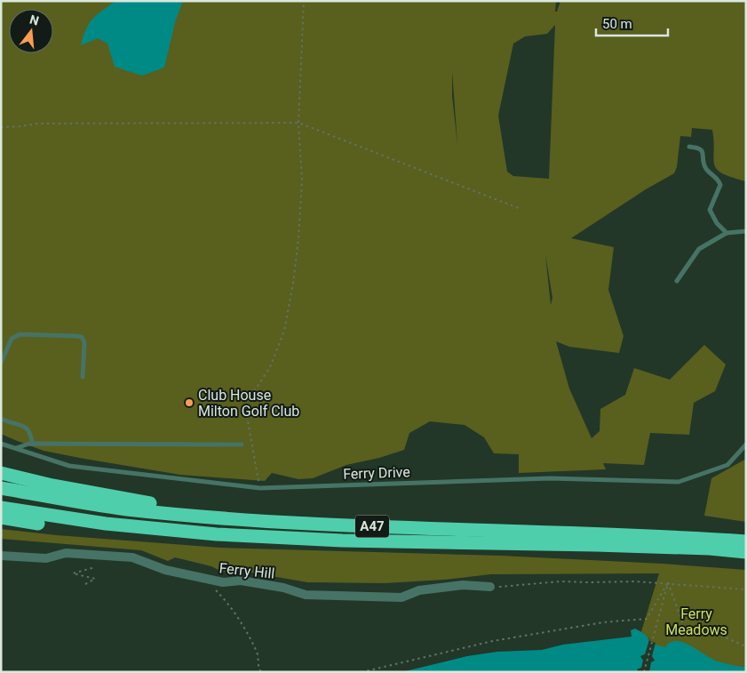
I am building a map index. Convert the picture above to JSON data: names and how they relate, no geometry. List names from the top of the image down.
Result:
{
  "streets": {
    "highway": ["A47"],
    "street": ["Ferry Hill"],
    "lane": ["Ferry Drive"]
  },
  "parks": ["Ferry Meadows"],
  "places": ["Club House Milton Golf Club"],
  "scale_bar": "50 m",
  "north": "top"
}
